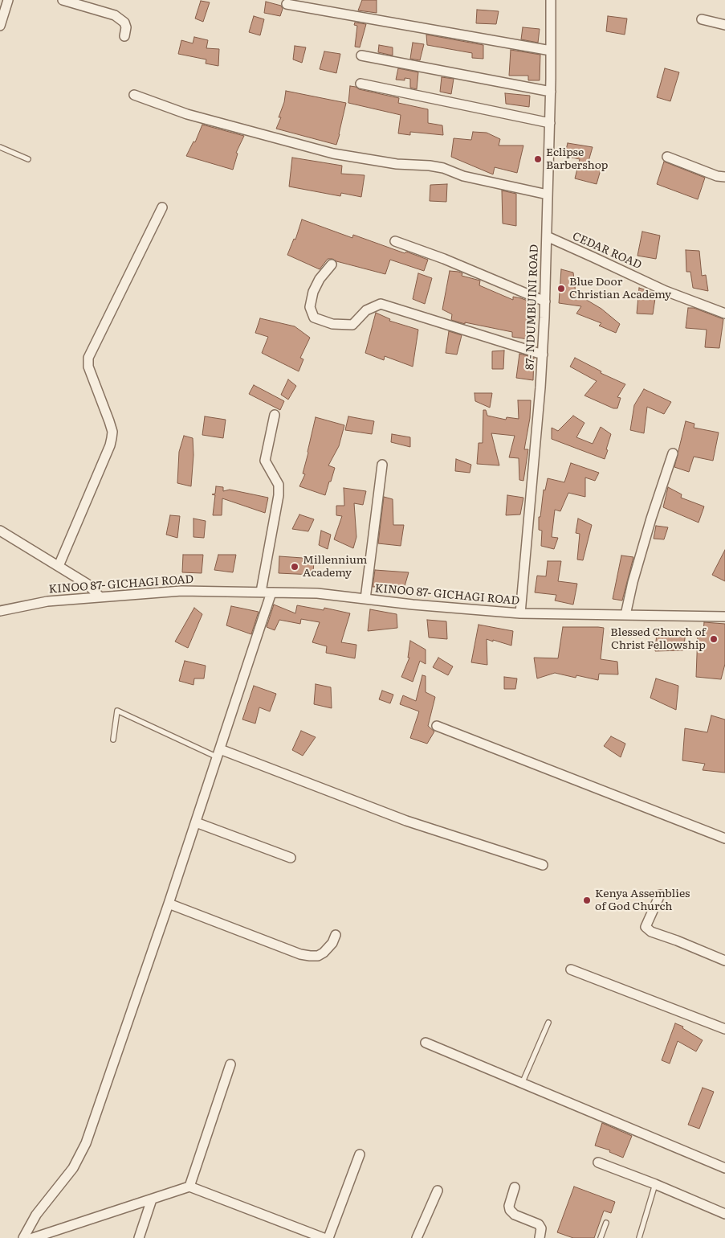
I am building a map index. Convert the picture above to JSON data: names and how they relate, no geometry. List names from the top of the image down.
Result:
{
  "streets": {
    "street": ["CEDAR ROAD", "87- NDUMBUINI ROAD", "KINOO 87- GICHAGI ROAD"]
  },
  "crossings": [
    ["CEDAR ROAD", "87- NDUMBUINI ROAD"],
    ["87- NDUMBUINI ROAD", "KINOO 87- GICHAGI ROAD"]
  ],
  "places": [
    "Eclipse Barbershop",
    "Blue Door Christian Academy",
    "Millennium Academy",
    "Blessed Church of Christ Fellowship",
    "Kenya Assemblies of God Church"
  ]
}
